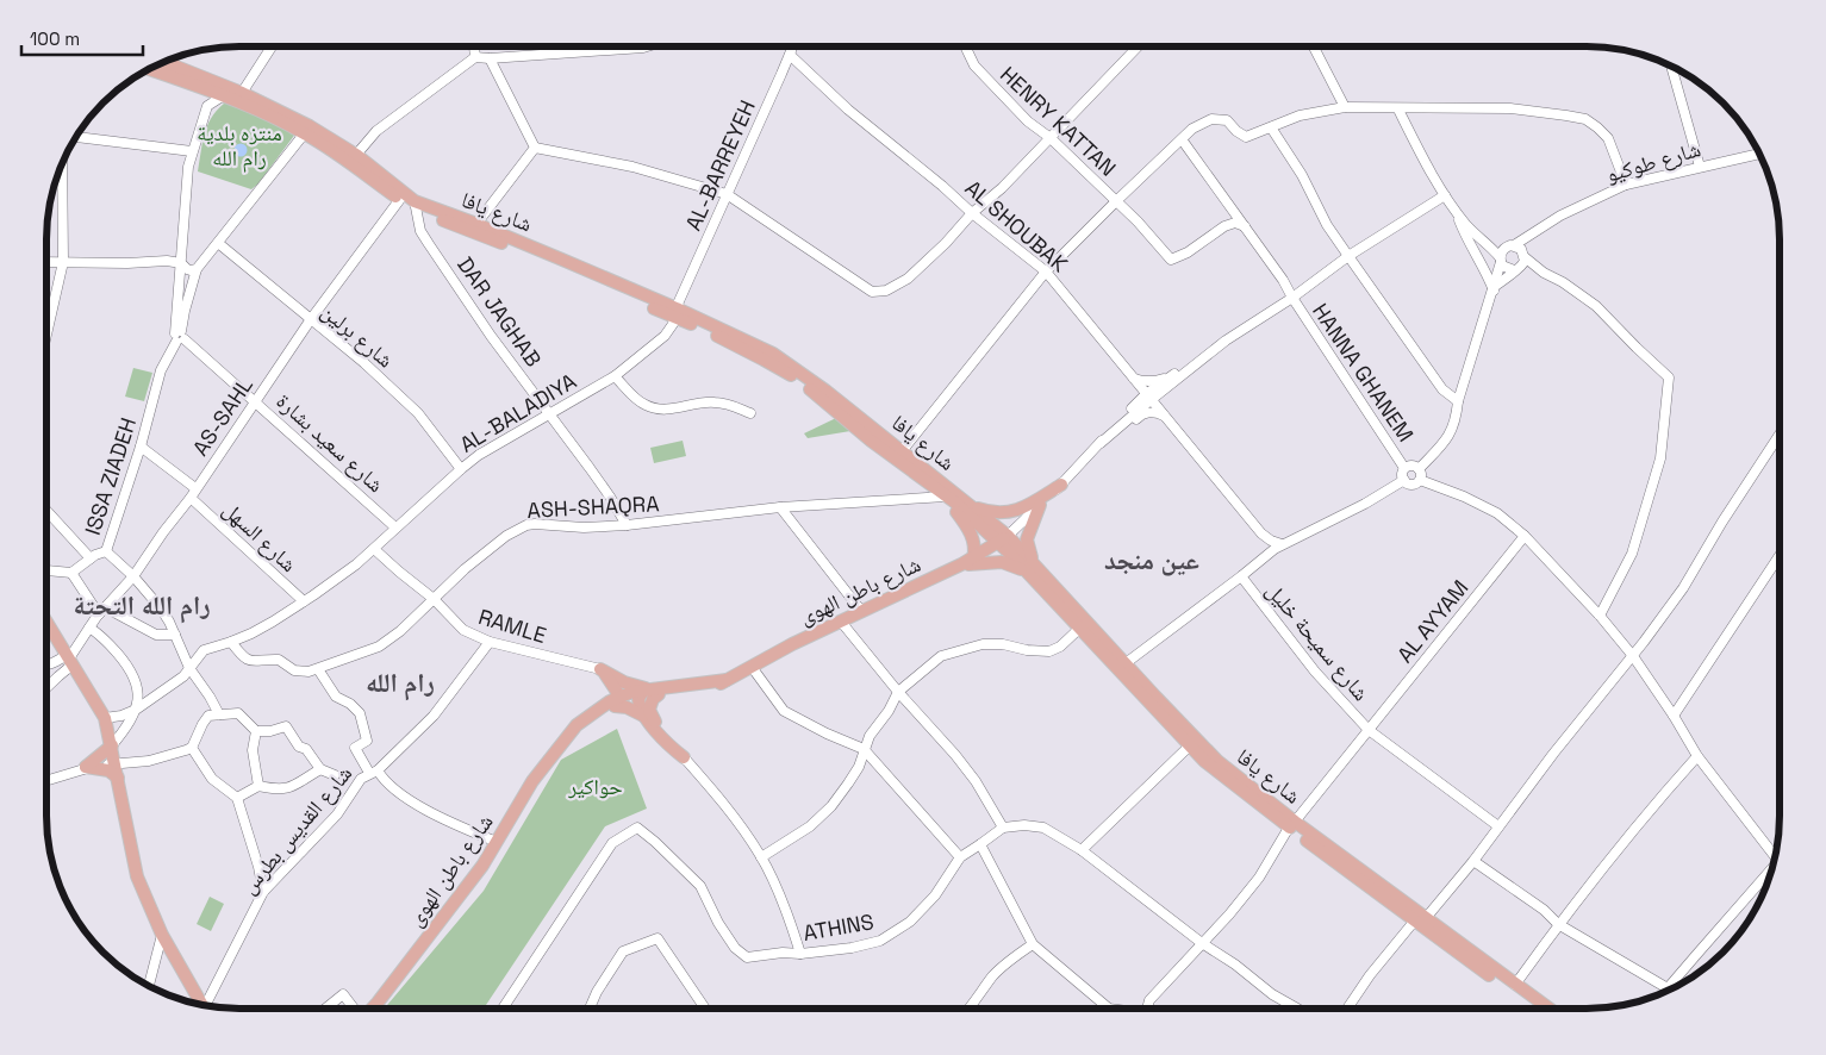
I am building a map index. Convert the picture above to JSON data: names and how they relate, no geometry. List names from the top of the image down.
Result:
{
  "streets": {
    "main road": ["شارع يافا", "شارع باطن الهوى"],
    "street": [
      "HENRY KATTAN",
      "شارع طوكيو",
      "AL-BARREYEH",
      "AL SHOUBAK",
      "DAR JAGHAB",
      "شارع برلين",
      "HANNA GHANEM",
      "AL-BALADIYA",
      "AS-SAHL",
      "شارع سعيد بشارة",
      "ISSA ZIADEH",
      "ASH-SHAQRA",
      "شارع السهل",
      "AL AYYAM",
      "RAMLE",
      "شارع سميحة خليل",
      "شارع القديس بطرس",
      "ATHINS"
    ]
  },
  "crossings": [
    ["HENRY KATTAN", "HANNA GHANEM"],
    ["AL-BARREYEH", "شارع يافا"],
    ["AL-BARREYEH", "AL SHOUBAK"],
    ["AL-BARREYEH", "AL-BALADIYA"],
    ["شارع يافا", "DAR JAGHAB"],
    ["شارع يافا", "AL-BALADIYA"],
    ["شارع يافا", "AS-SAHL"],
    ["شارع يافا", "ASH-SHAQRA"],
    ["شارع يافا", "شارع باطن الهوى"],
    ["شارع يافا", "AL AYYAM"],
    ["شارع يافا", "شارع سميحة خليل"],
    ["AL SHOUBAK", "شارع سميحة خليل"],
    ["DAR JAGHAB", "AL-BALADIYA"],
    ["DAR JAGHAB", "ASH-SHAQRA"],
    ["شارع برلين", "AL-BALADIYA"],
    ["شارع برلين", "AS-SAHL"],
    ["HANNA GHANEM", "شارع سميحة خليل"],
    ["AL-BALADIYA", "شارع سعيد بشارة"],
    ["AL-BALADIYA", "RAMLE"],
    ["AS-SAHL", "شارع سعيد بشارة"],
    ["AS-SAHL", "شارع السهل"],
    ["شارع سعيد بشارة", "ISSA ZIADEH"],
    ["ISSA ZIADEH", "شارع السهل"],
    ["ASH-SHAQRA", "RAMLE"],
    ["AL AYYAM", "شارع سميحة خليل"],
    ["RAMLE", "شارع القديس بطرس"]
  ],
  "districts": ["عين منجد", "رام الله التحتة", "رام الله"],
  "parks": ["منتزه بلدية رام الله", "حواكير"],
  "scale_bar": "100 m"
}
